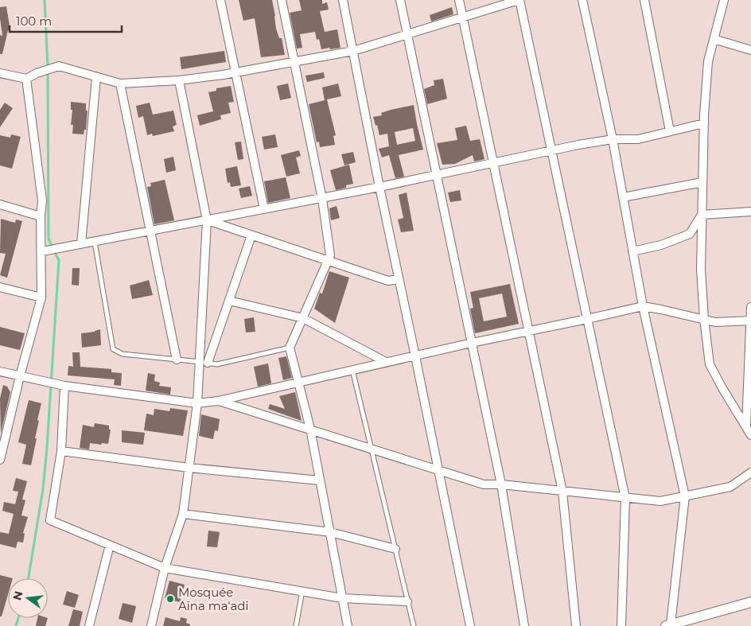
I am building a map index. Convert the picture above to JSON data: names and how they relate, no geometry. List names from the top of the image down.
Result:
{
  "places": ["Mosquée Aïna ma'adi"],
  "scale_bar": "100 m",
  "north": "left"
}
